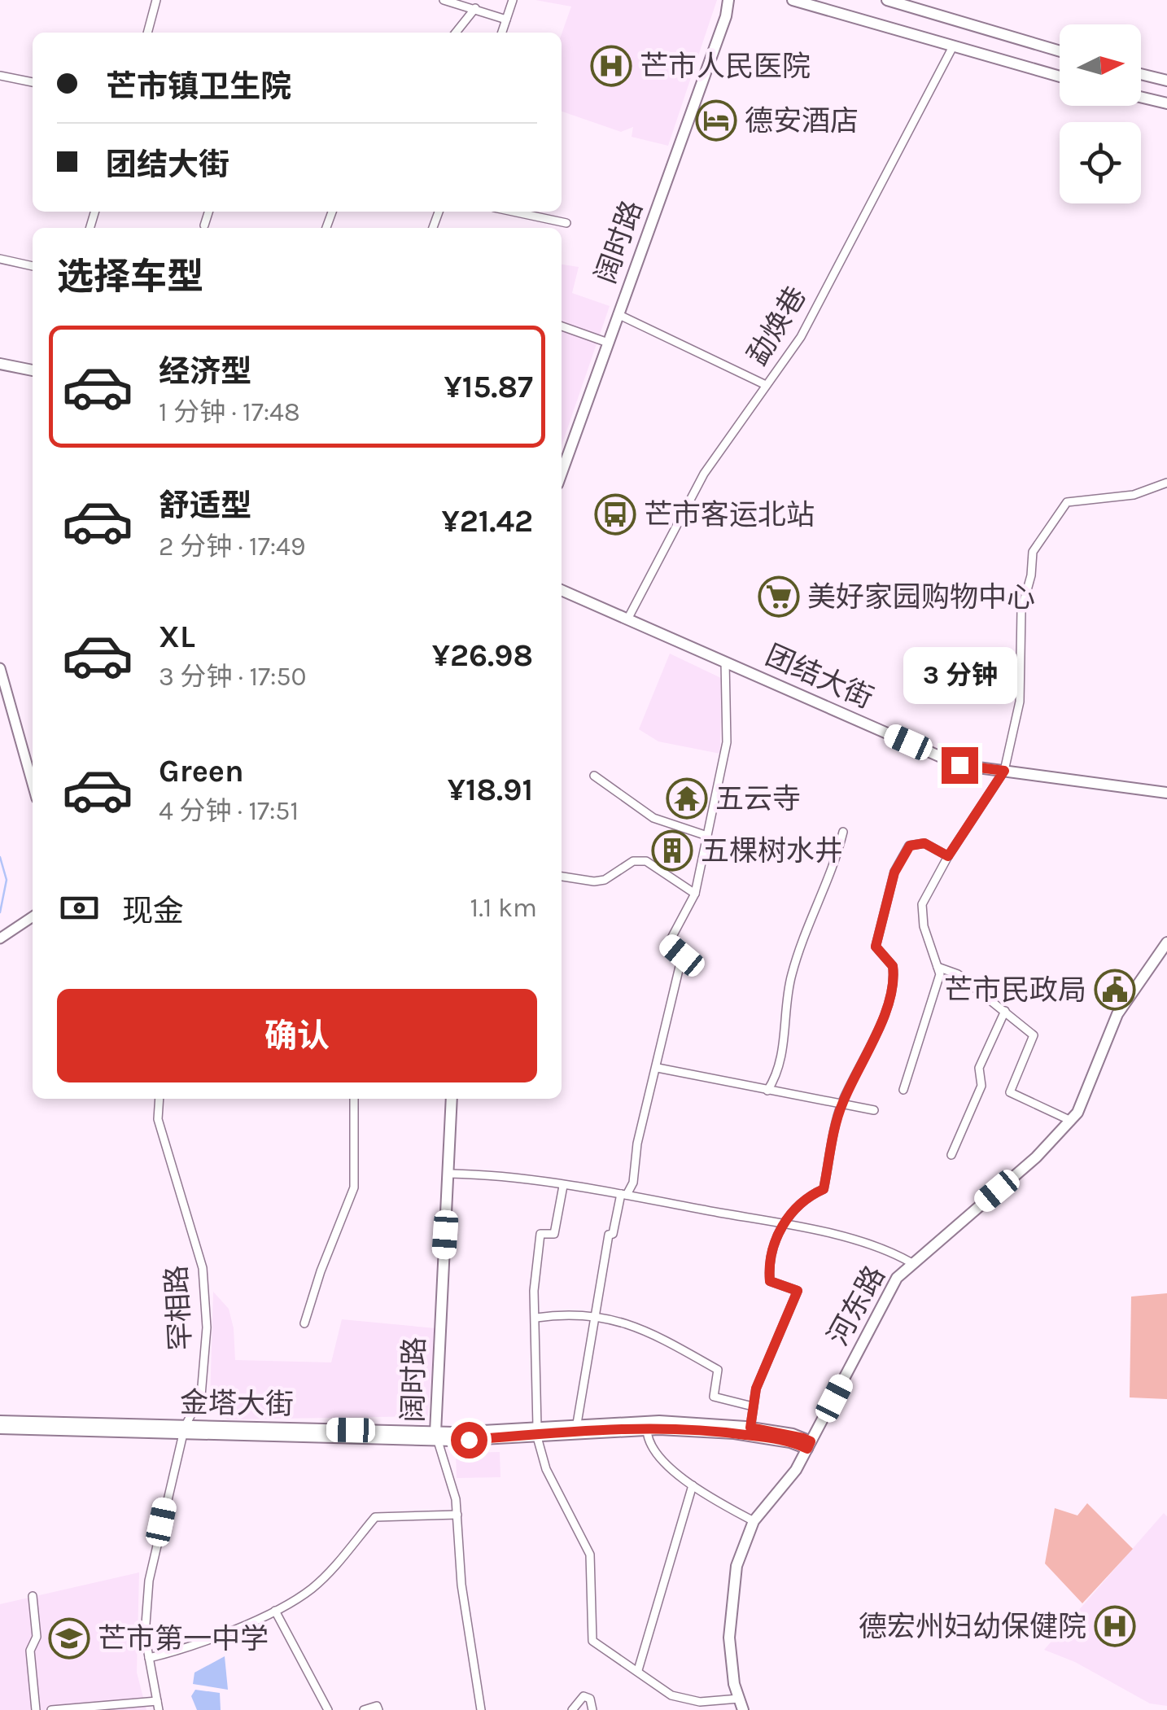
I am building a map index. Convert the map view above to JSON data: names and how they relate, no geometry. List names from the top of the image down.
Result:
{
  "streets": {
    "main road": [
      "阔时路",
      "团结大街",
      "河东路",
      "金塔大街"
    ],
    "street": ["勐焕巷", "罕相路"]
  },
  "crossings": [
    ["阔时路", "金塔大街"],
    ["勐焕巷", "团结大街"],
    ["河东路", "金塔大街"],
    ["罕相路", "金塔大街"]
  ],
  "places": {
    "hospital": ["芒市人民医院", "德宏州妇幼保健院"],
    "hotel": ["德安酒店"],
    "bus stop": ["芒市客运北站"],
    "supermarket": ["美好家园购物中心"],
    "temple": ["五云寺"],
    "building": ["五棵树水井"],
    "public building": ["芒市民政局"],
    "school or university": ["芒市第一中学"]
  },
  "north": "right",
  "page": {
    "banner": ["芒市镇卫生院", "团结大街"],
    "heading": "选择车型",
    "list": [
      {
        "name": "经济型",
        "note": "1 分钟 · 17:48",
        "value": "¥15.87"
      },
      {
        "name": "舒适型",
        "note": "2 分钟 · 17:49",
        "value": "¥21.42"
      },
      {
        "name": "XL",
        "note": "3 分钟 · 17:50",
        "value": "¥26.98"
      },
      {
        "name": "Green",
        "note": "4 分钟 · 17:51",
        "value": "¥18.91"
      }
    ],
    "bubble": "3 分钟",
    "pay": ["现金", "1.1 km"],
    "buttons": "确认"
  }
}
